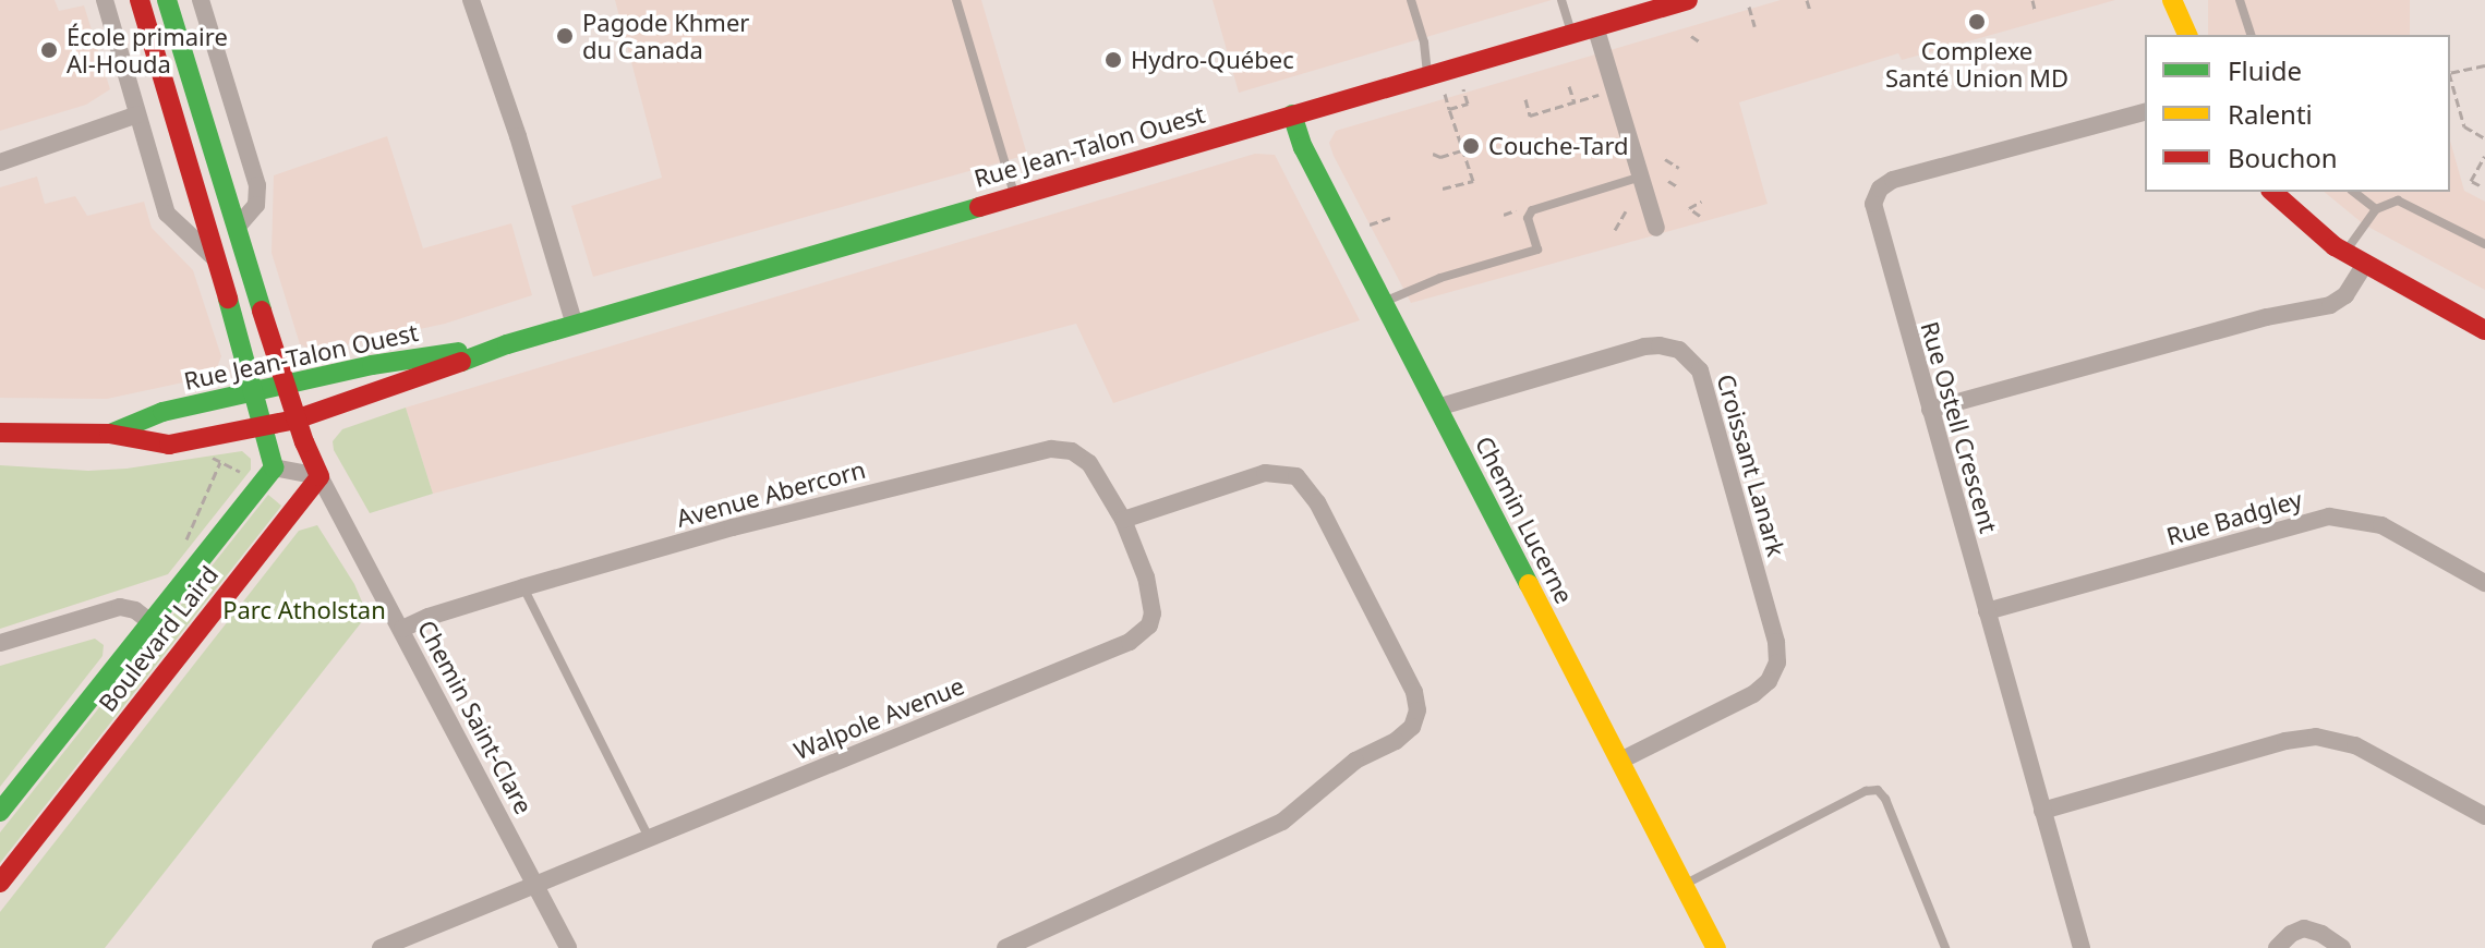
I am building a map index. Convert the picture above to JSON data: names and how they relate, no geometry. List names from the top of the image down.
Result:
{
  "streets": {
    "main road": ["Rue Jean-Talon Ouest", "Chemin Lucerne", "Boulevard Laird"],
    "street": [
      "Rue Ostell Crescent",
      "Croissant Lanark",
      "Avenue Abercorn",
      "Rue Badgley",
      "Chemin Saint-Clare",
      "Walpole Avenue"
    ]
  },
  "crossings": [
    ["Rue Jean-Talon Ouest", "Chemin Lucerne"],
    ["Rue Ostell Crescent", "Rue Badgley"],
    ["Croissant Lanark", "Chemin Lucerne"],
    ["Avenue Abercorn", "Chemin Saint-Clare"],
    ["Avenue Abercorn", "Walpole Avenue"],
    ["Boulevard Laird", "Chemin Saint-Clare"],
    ["Chemin Saint-Clare", "Walpole Avenue"]
  ],
  "parks": ["Parc Atholstan"],
  "places": [
    "Complexe Santé Union MD",
    "Pagode Khmer du Canada",
    "École primaire Al-Houda",
    "Hydro-Québec",
    "Couche-Tard"
  ],
  "legend": ["Fluide", "Ralenti", "Bouchon"]
}
